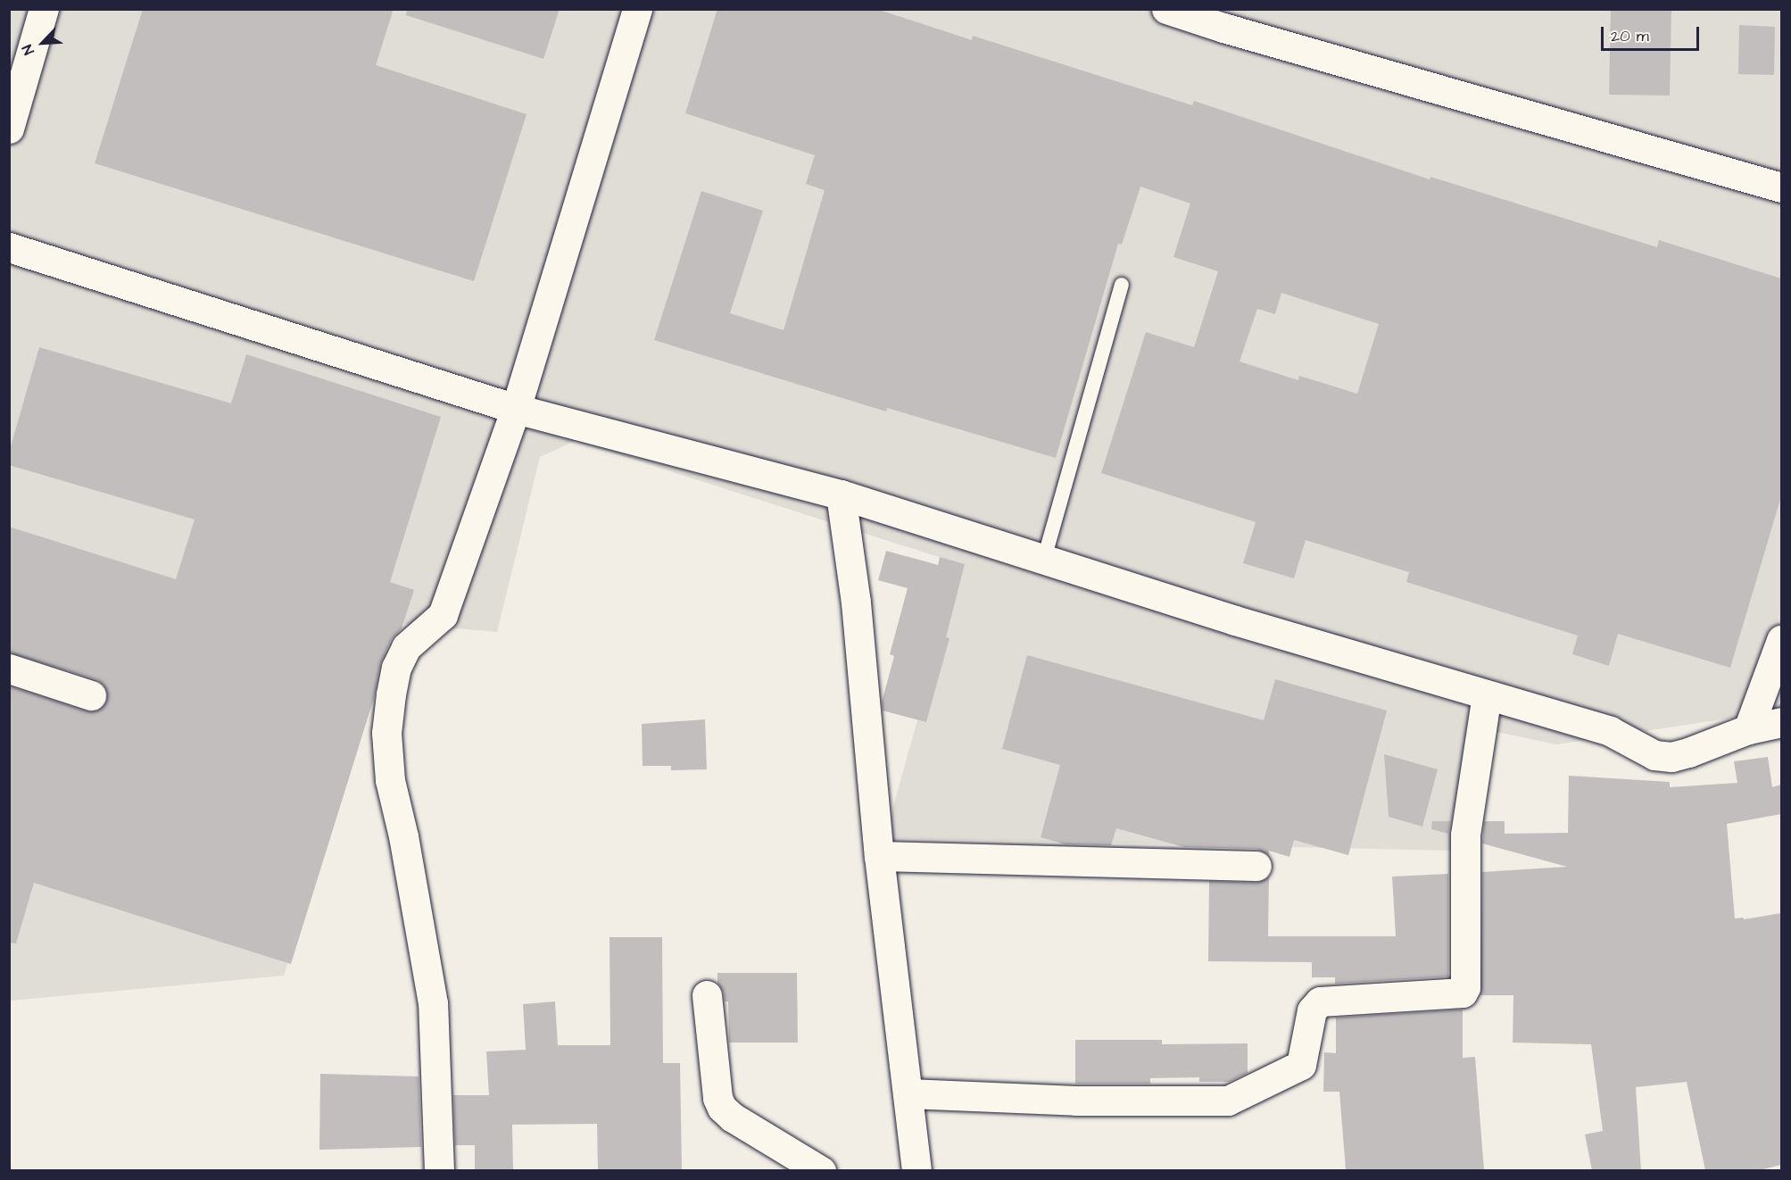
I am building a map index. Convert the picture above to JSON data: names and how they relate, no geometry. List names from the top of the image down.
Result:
{
  "scale_bar": "20 m",
  "north": "bottom left"
}
